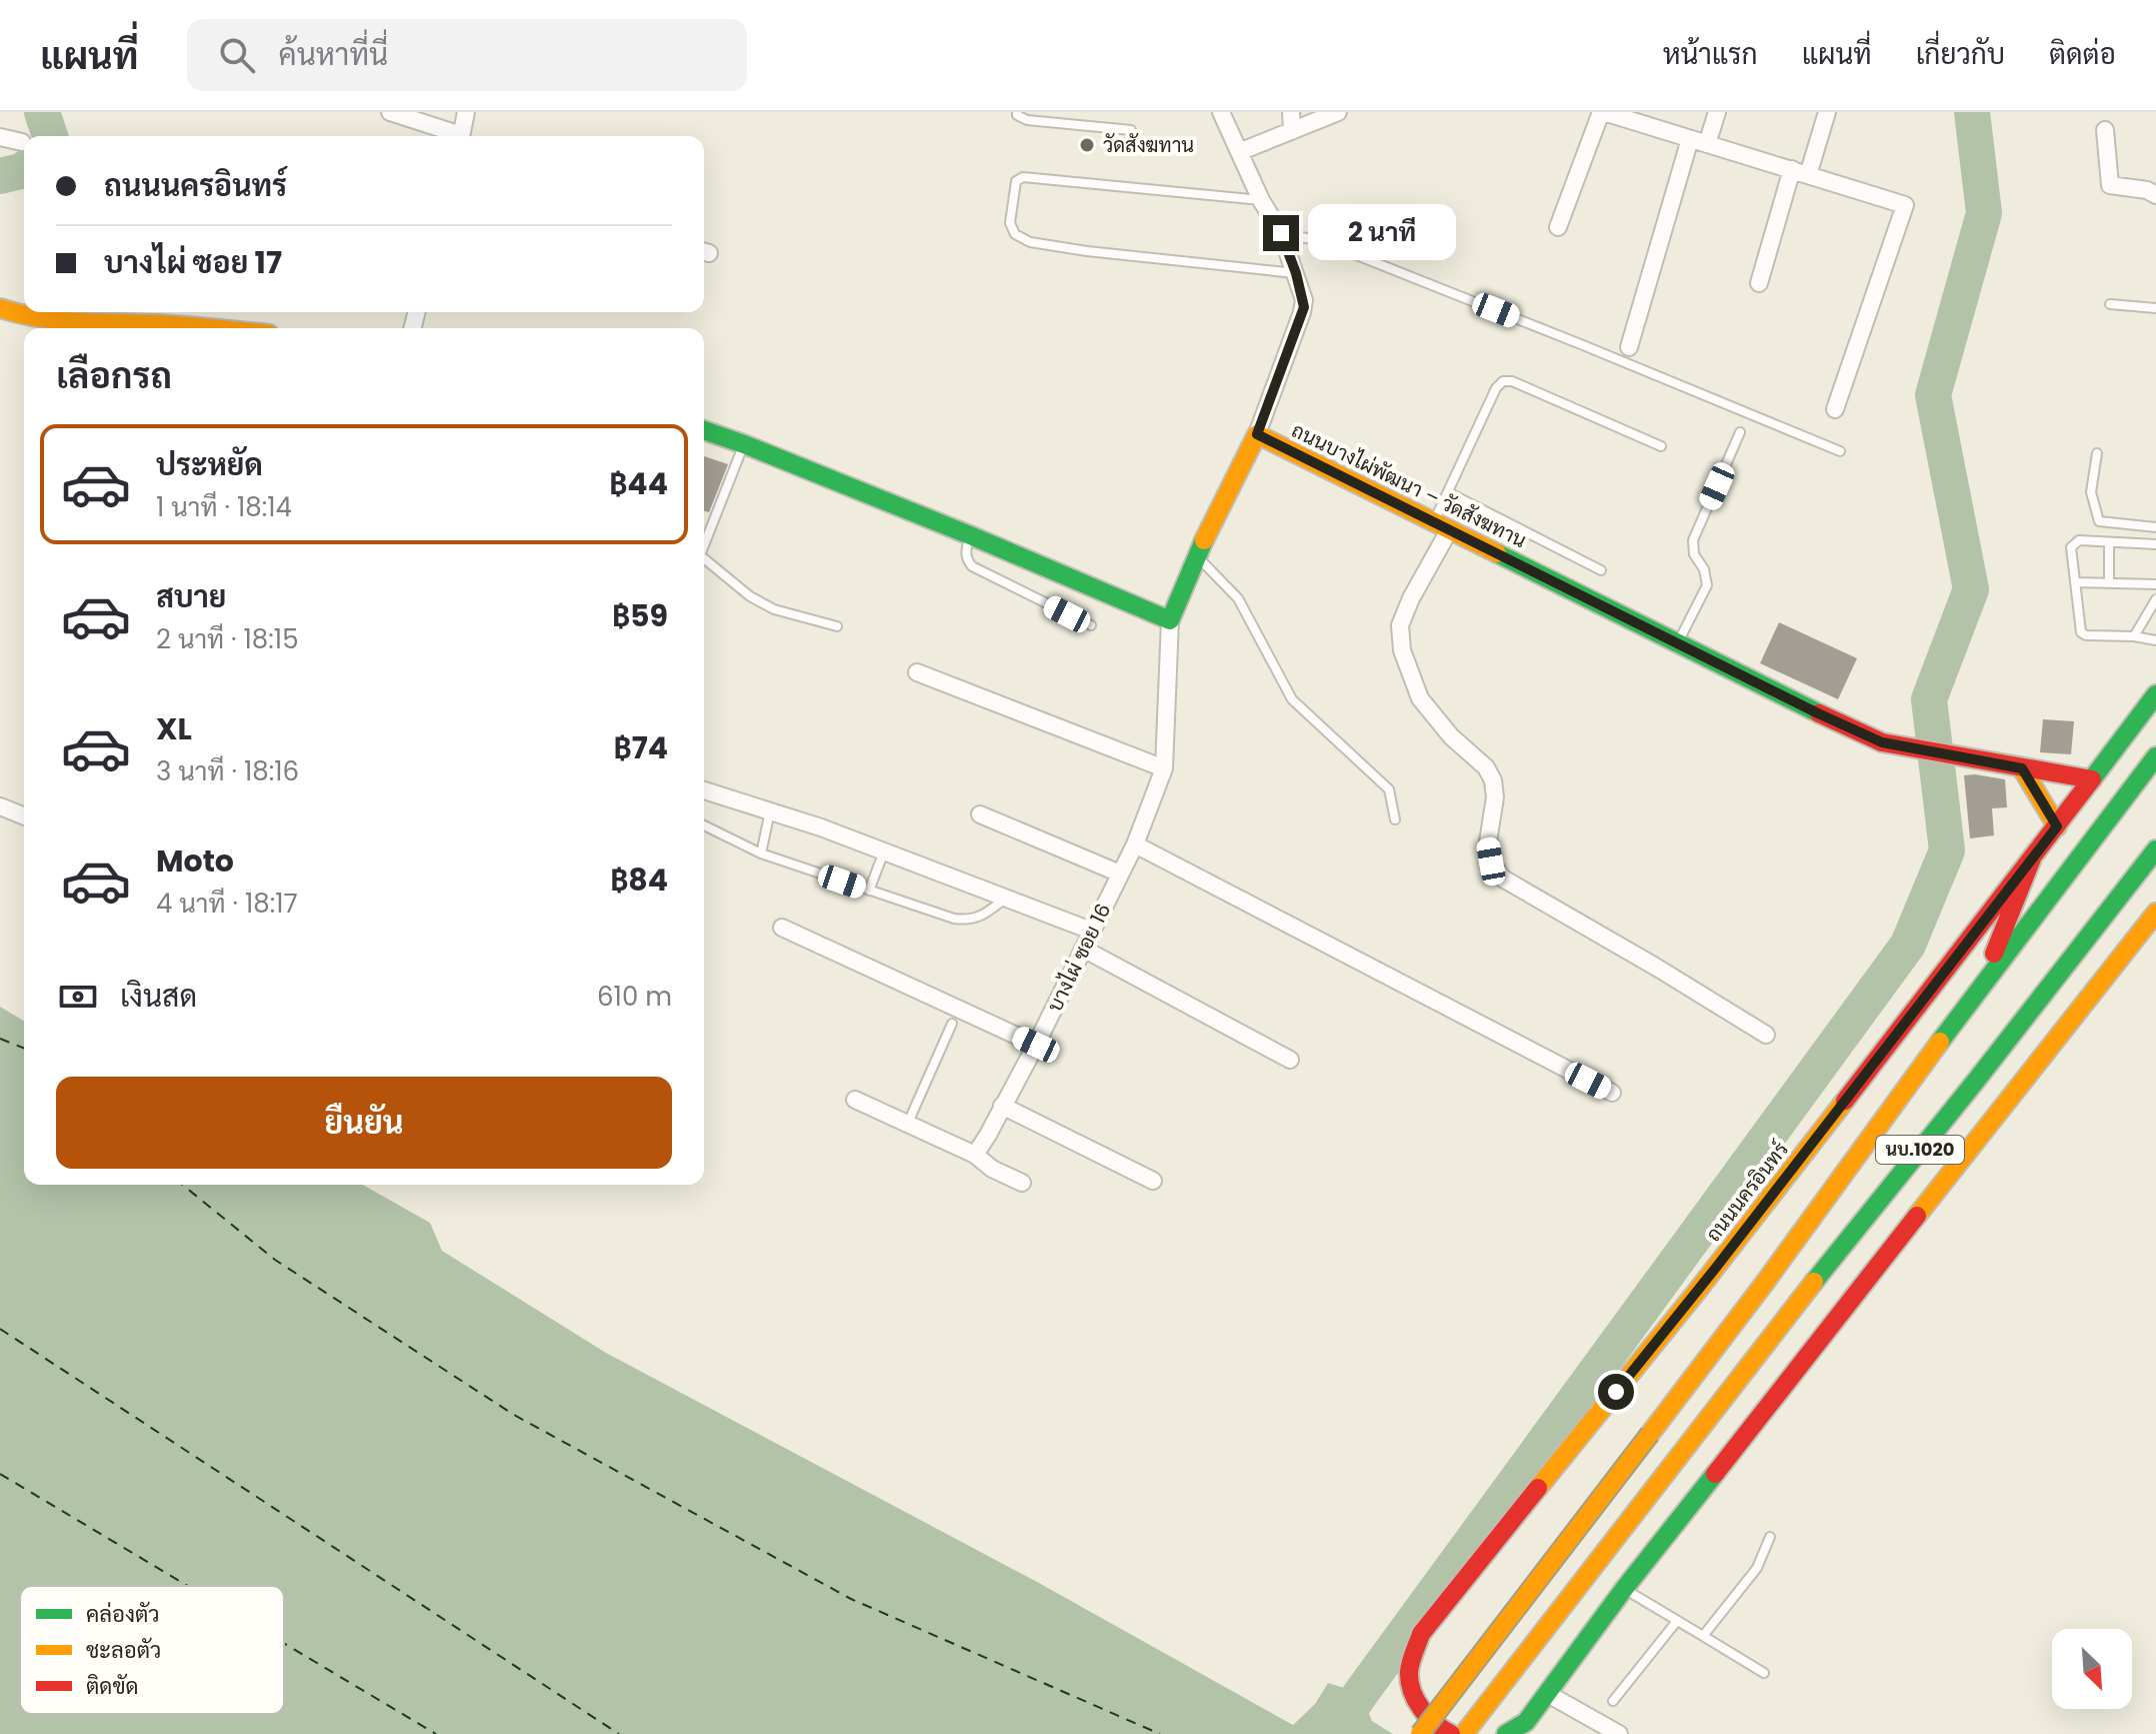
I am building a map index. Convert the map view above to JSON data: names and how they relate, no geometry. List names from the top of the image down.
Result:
{
  "streets": {
    "main road": ["ถนนบางไผ่พัฒนา – วัดสังฆทาน", "นบ.1020", "ถนนนครอินทร์"],
    "street": ["บางไผ่ ซอย 16"]
  },
  "crossings": [
    ["ถนนบางไผ่พัฒนา – วัดสังฆทาน", "ถนนนครอินทร์"]
  ],
  "places": ["วัดสังฆทาน"],
  "legend": ["คล่องตัว", "ชะลอตัว", "ติดขัด"],
  "north": "bottom right",
  "page": {
    "header": "แผนที่",
    "search": "ค้นหาที่นี่",
    "nav": [
      "หน้าแรก",
      "แผนที่",
      "เกี่ยวกับ",
      "ติดต่อ"
    ],
    "banner": ["ถนนนครอินทร์", "บางไผ่ ซอย 17"],
    "bubble": "2 นาที",
    "heading": "เลือกรถ",
    "list": [
      {
        "name": "ประหยัด",
        "note": "1 นาที · 18:14",
        "value": "฿44"
      },
      {
        "name": "สบาย",
        "note": "2 นาที · 18:15",
        "value": "฿59"
      },
      {
        "name": "XL",
        "note": "3 นาที · 18:16",
        "value": "฿74"
      },
      {
        "name": "Moto",
        "note": "4 นาที · 18:17",
        "value": "฿84"
      }
    ],
    "pay": ["เงินสด", "610 m"],
    "buttons": "ยืนยัน"
  }
}
